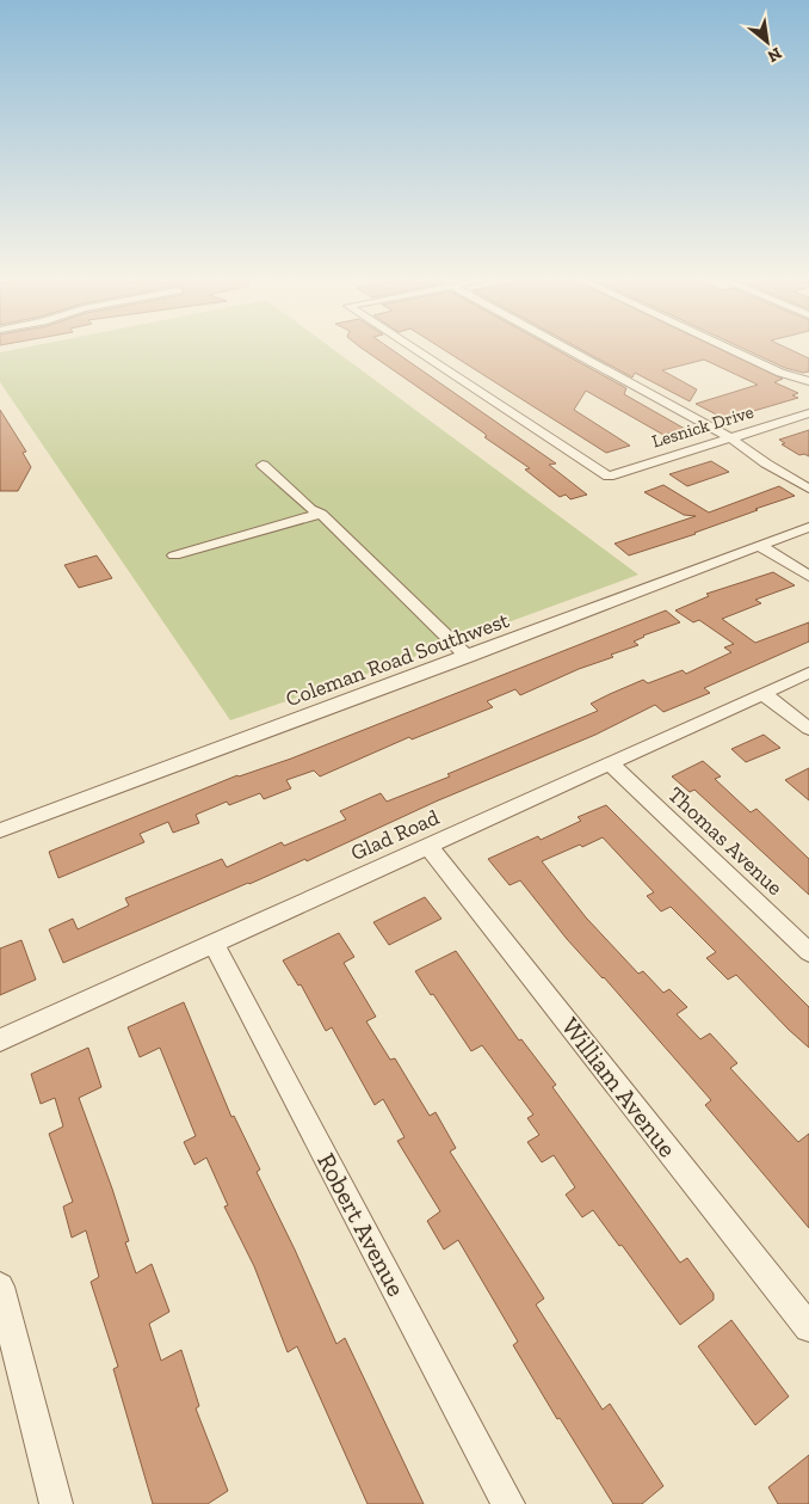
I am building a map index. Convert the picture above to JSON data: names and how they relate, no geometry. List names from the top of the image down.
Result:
{
  "streets": {
    "street": [
      "Lesnick Drive",
      "Coleman Road Southwest",
      "Glad Road",
      "Thomas Avenue",
      "William Avenue",
      "Robert Avenue"
    ]
  },
  "crossings": [
    ["Glad Road", "Thomas Avenue"],
    ["Glad Road", "William Avenue"],
    ["Glad Road", "Robert Avenue"]
  ],
  "north": "bottom right"
}
